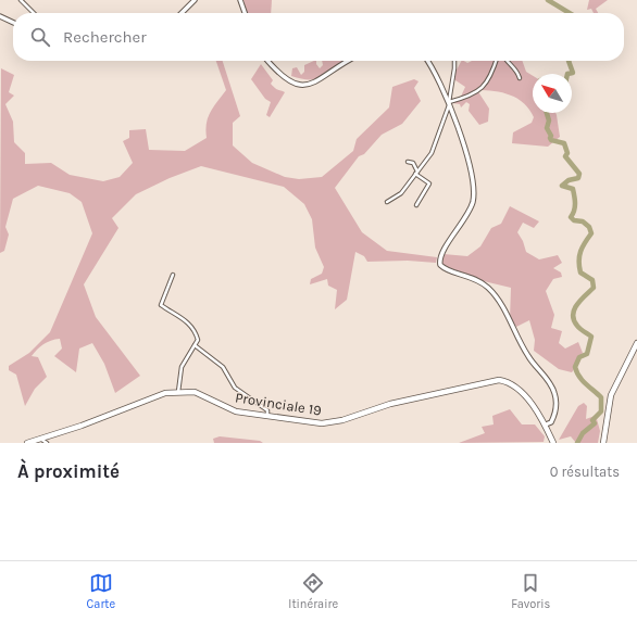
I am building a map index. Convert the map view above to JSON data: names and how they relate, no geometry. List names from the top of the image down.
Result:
{
  "streets": {
    "main road": ["Provinciale 19"]
  },
  "north": "top left",
  "page": {
    "search": "Rechercher",
    "heading": ["À proximité", "0 résultats"],
    "nav": ["Carte", "Itinéraire", "Favoris"]
  }
}
